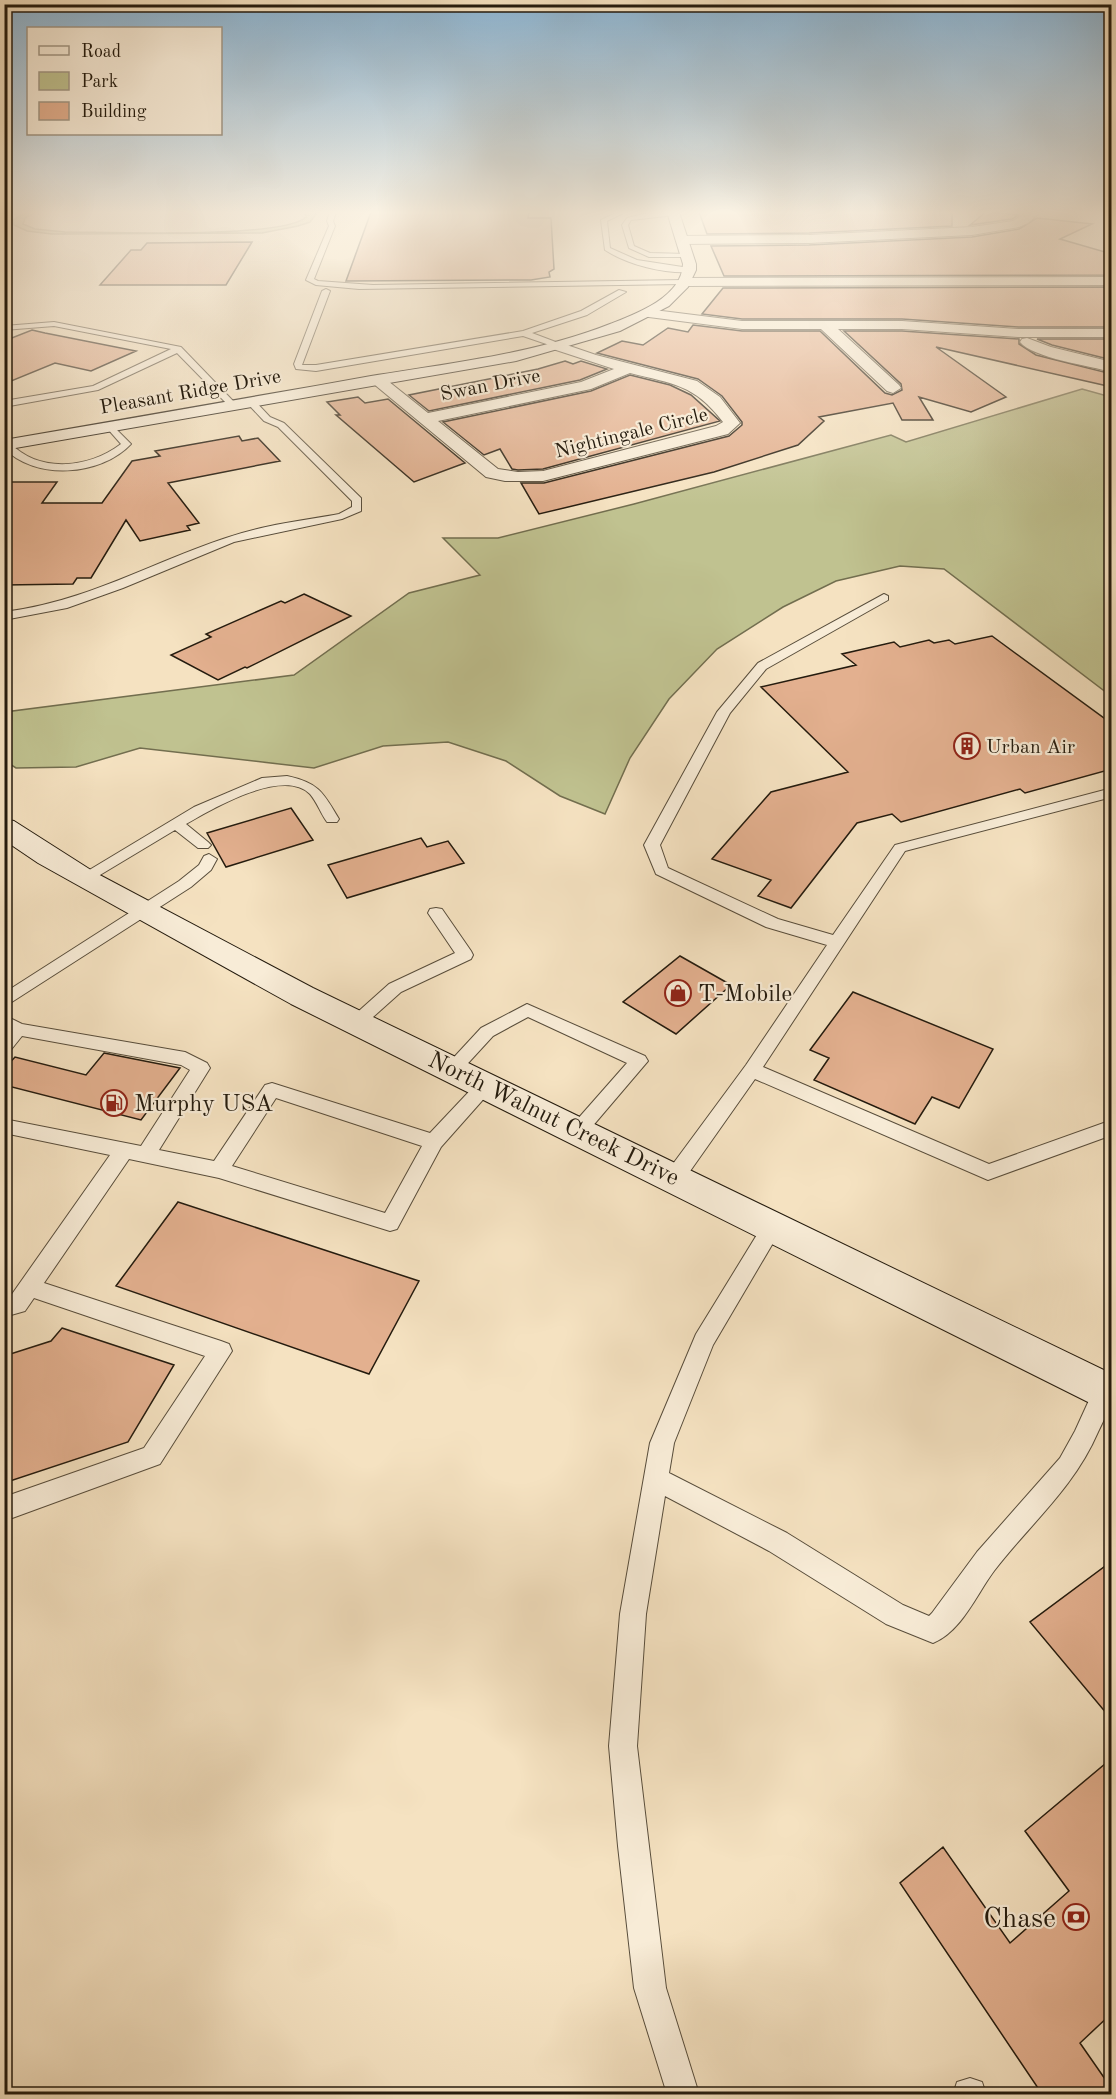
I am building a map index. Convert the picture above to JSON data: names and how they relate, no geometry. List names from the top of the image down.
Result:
{
  "streets": {
    "street": [
      "Swan Drive",
      "Pleasant Ridge Drive",
      "Nightingale Circle",
      "North Walnut Creek Drive"
    ]
  },
  "crossings": [
    ["Swan Drive", "Nightingale Circle"],
    ["Pleasant Ridge Drive", "Nightingale Circle"]
  ],
  "places": {
    "building": ["Urban Air"],
    "shop": ["T-Mobile"],
    "fuel station": ["Murphy USA"],
    "bank": ["Chase"]
  },
  "legend": ["Road", "Park", "Building"]
}
